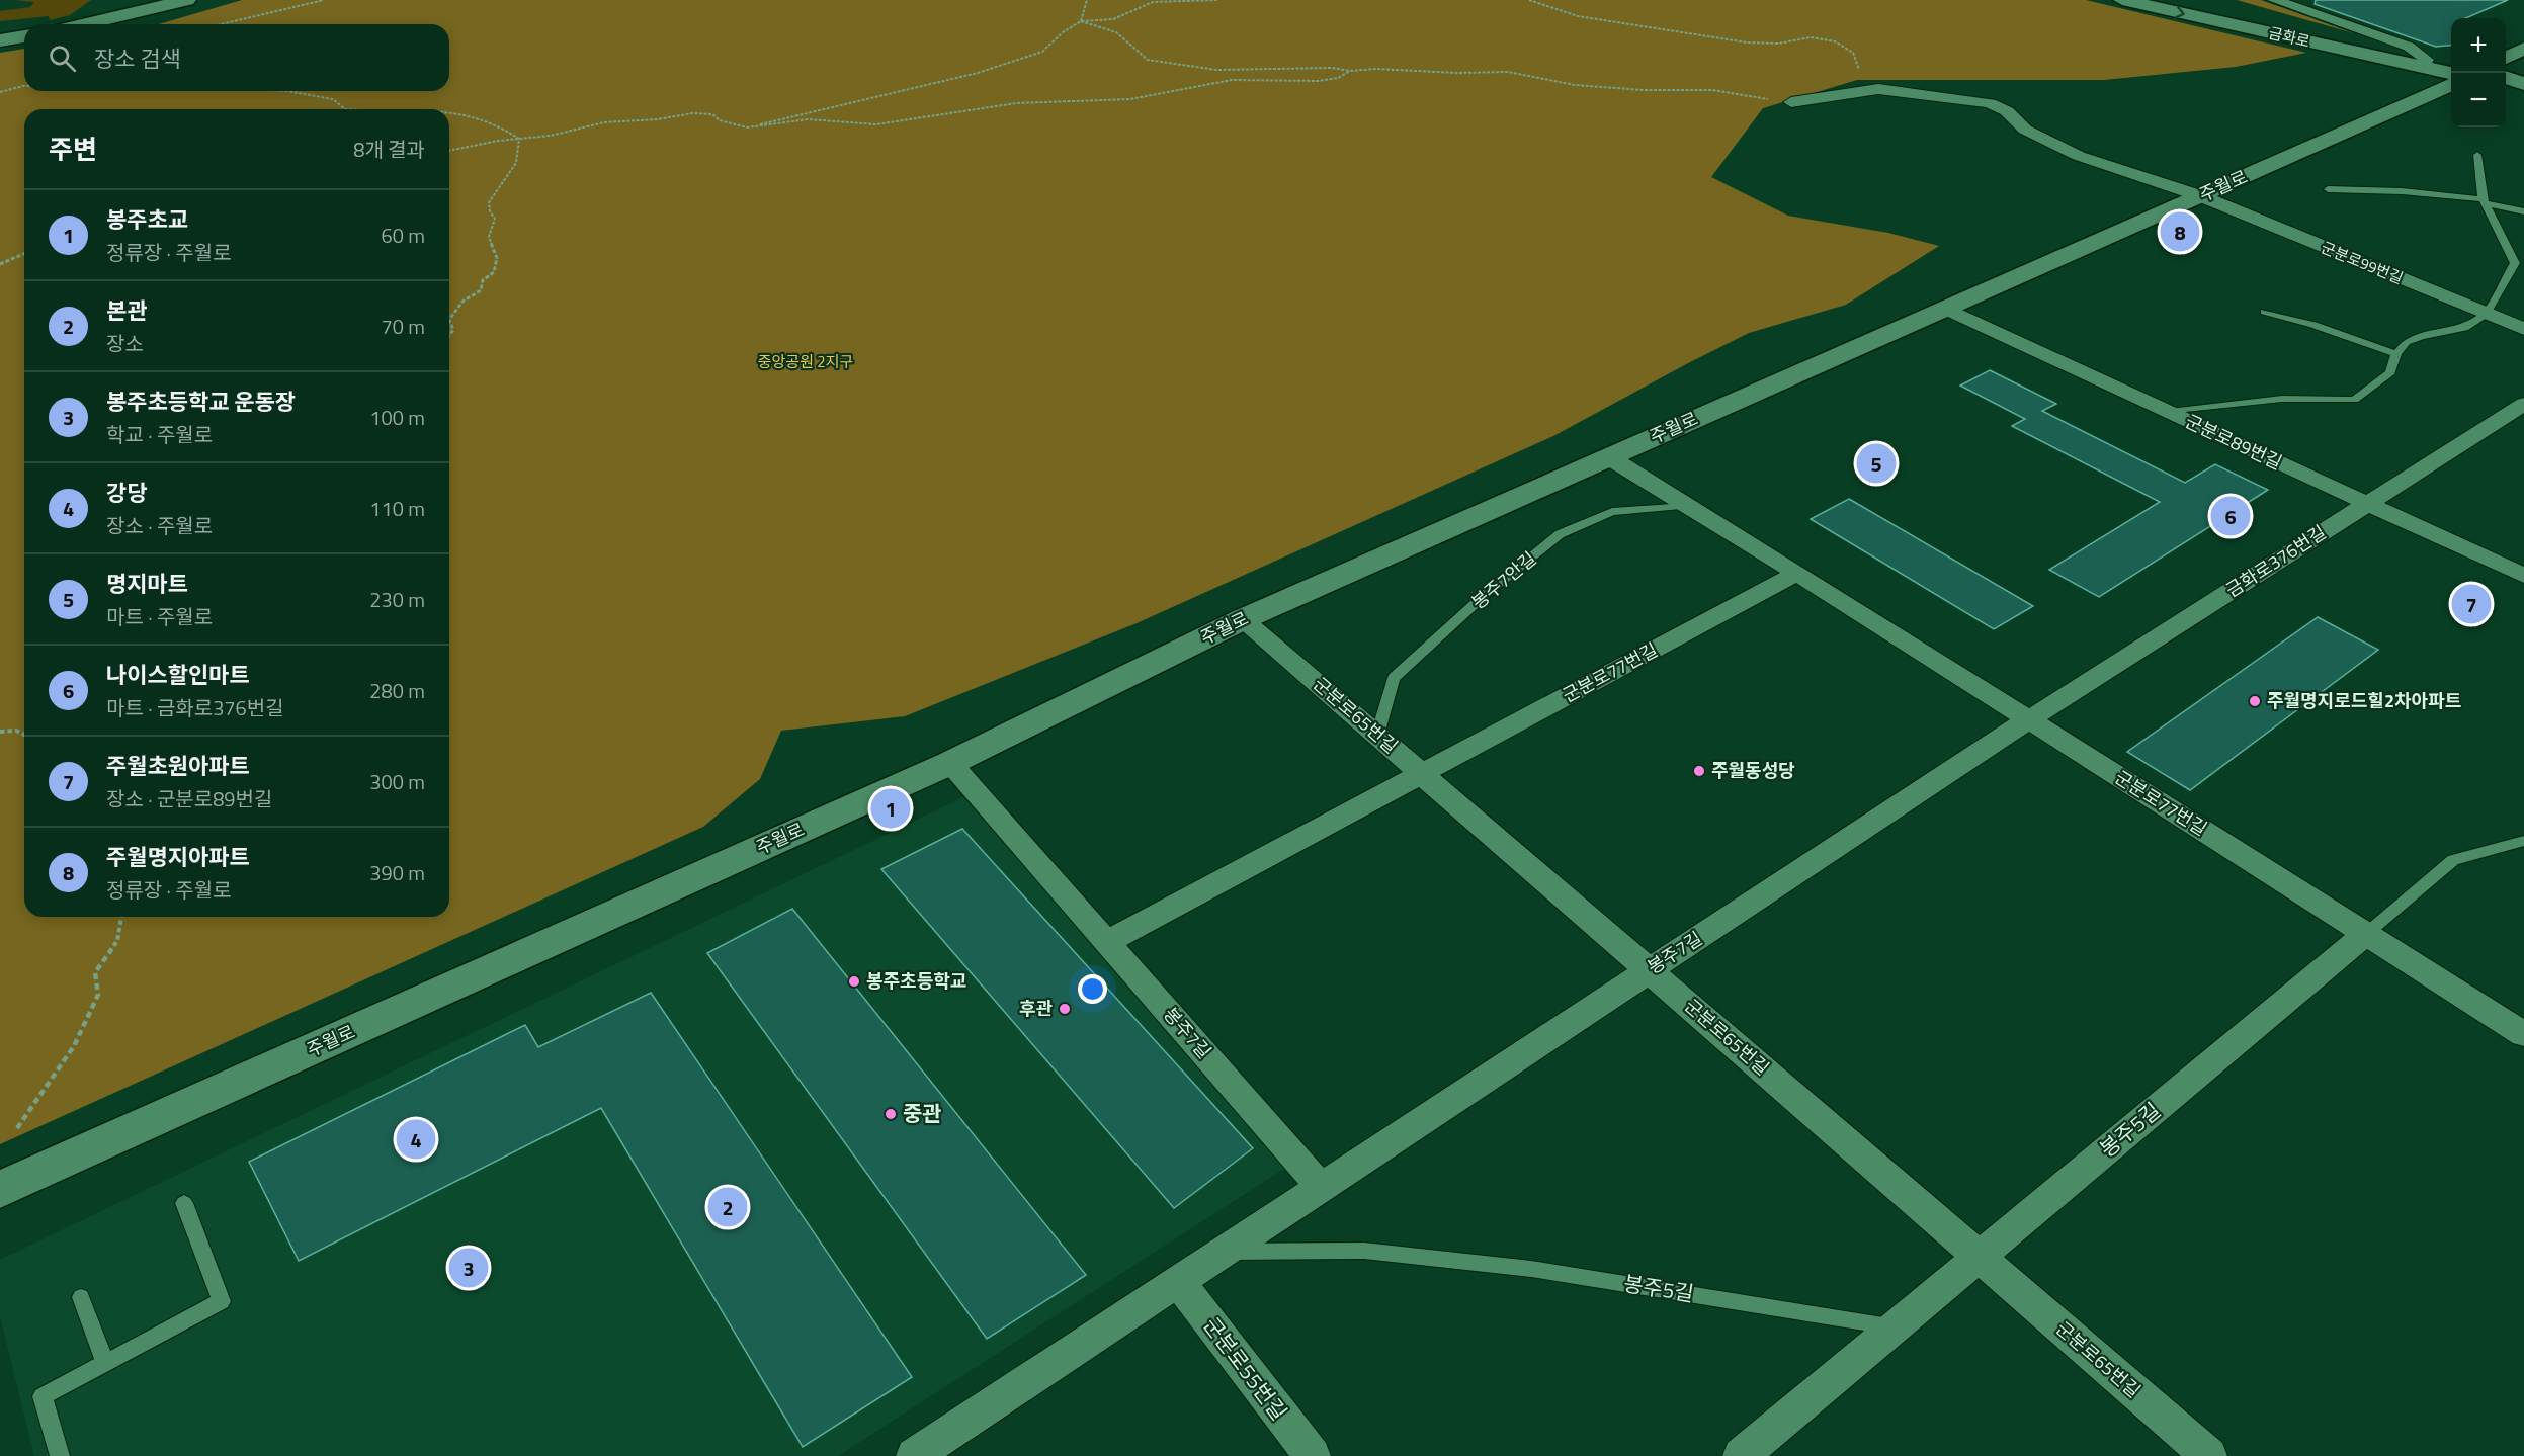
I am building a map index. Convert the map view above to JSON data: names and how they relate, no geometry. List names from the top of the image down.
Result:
{
  "streets": {
    "street": [
      "금화로",
      "주월로",
      "군분로99번길",
      "군분로89번길",
      "금화로376번길",
      "군분로77번길",
      "군분로65번길",
      "봉주7길",
      "봉주5길",
      "군분로55번길"
    ],
    "lane": ["봉주7안길"]
  },
  "crossings": [
    ["주월로", "군분로99번길"],
    ["주월로", "군분로89번길"],
    ["주월로", "군분로77번길"],
    ["주월로", "군분로65번길"],
    ["주월로", "봉주7길"],
    ["군분로89번길", "금화로376번길"],
    ["금화로376번길", "군분로77번길"],
    ["금화로376번길", "봉주7길"],
    ["봉주7안길", "군분로77번길"],
    ["봉주7안길", "군분로65번길"],
    ["군분로77번길", "군분로65번길"],
    ["군분로77번길", "봉주7길"],
    ["군분로77번길", "봉주5길"],
    ["군분로65번길", "봉주7길"],
    ["군분로65번길", "봉주5길"],
    ["봉주7길", "봉주5길"],
    ["봉주7길", "군분로55번길"]
  ],
  "parks": ["중앙공원 2지구"],
  "places": [
    "주월명지로드힐2차아파트",
    "주월동성당",
    "봉주초등학교",
    "후관",
    "중관"
  ],
  "page": {
    "map_buttons": ["+", "−"],
    "search": "장소 검색",
    "heading": ["주변", "8개 결과"],
    "list": [
      {
        "mark": "1",
        "name": "봉주초교",
        "note": "정류장 · 주월로",
        "value": "60 m"
      },
      {
        "mark": "2",
        "name": "본관",
        "note": "장소",
        "value": "70 m"
      },
      {
        "mark": "3",
        "name": "봉주초등학교 운동장",
        "note": "학교 · 주월로",
        "value": "100 m"
      },
      {
        "mark": "4",
        "name": "강당",
        "note": "장소 · 주월로",
        "value": "110 m"
      },
      {
        "mark": "5",
        "name": "명지마트",
        "note": "마트 · 주월로",
        "value": "230 m"
      },
      {
        "mark": "6",
        "name": "나이스할인마트",
        "note": "마트 · 금화로376번길",
        "value": "280 m"
      },
      {
        "mark": "7",
        "name": "주월초원아파트",
        "note": "장소 · 군분로89번길",
        "value": "300 m"
      },
      {
        "mark": "8",
        "name": "주월명지아파트",
        "note": "정류장 · 주월로",
        "value": "390 m"
      }
    ],
    "pins": [
      "8",
      "5",
      "6",
      "7",
      "1",
      "4",
      "2",
      "3"
    ]
  }
}
